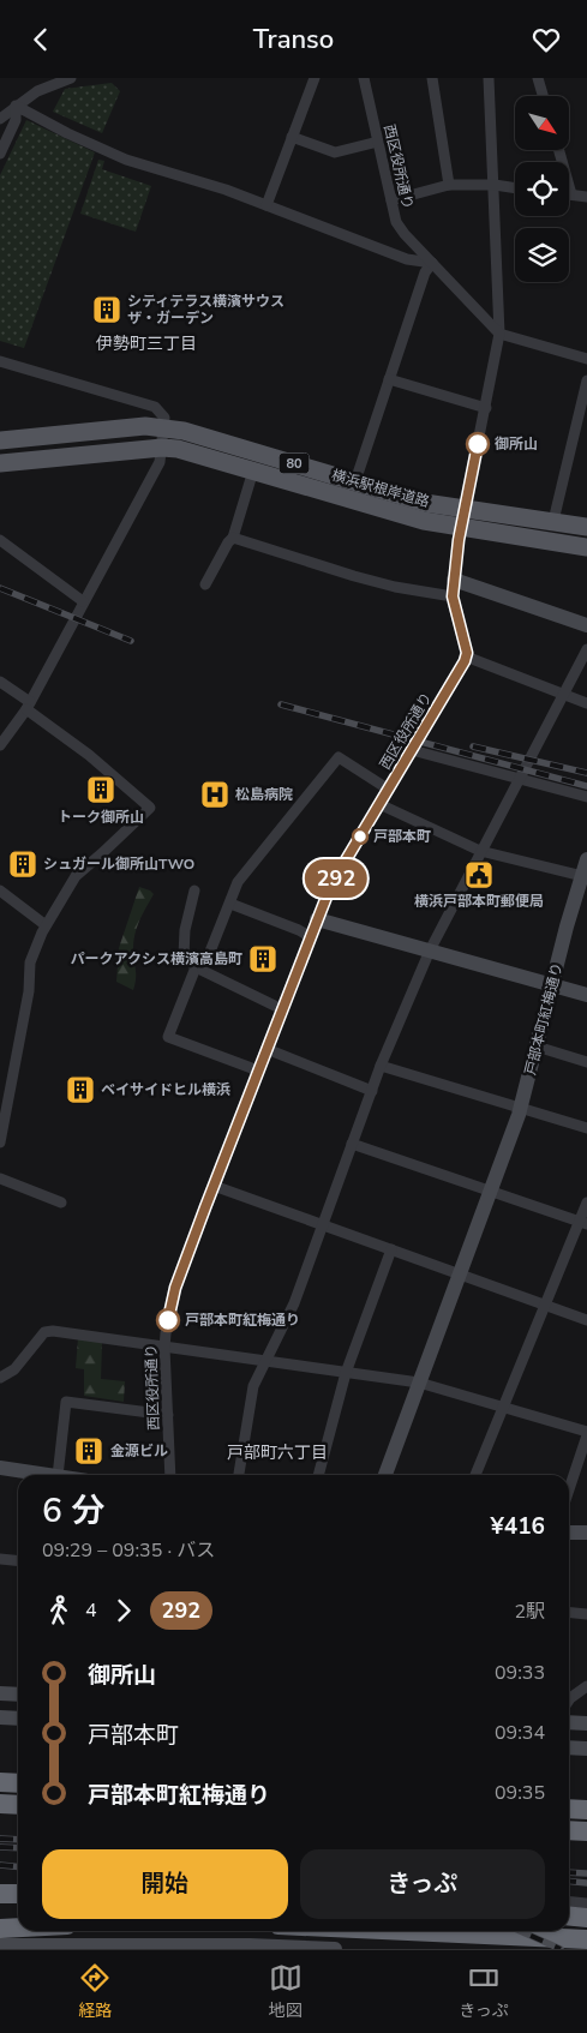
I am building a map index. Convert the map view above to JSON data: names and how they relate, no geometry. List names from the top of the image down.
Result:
{
  "streets": {
    "main road": ["80", "横浜駅根岸道路"],
    "street": ["西区役所通り", "戸部本町紅梅通り"]
  },
  "districts": ["伊勢町三丁目", "戸部町六丁目"],
  "places": {
    "building": [
      "シティテラス横濱サウス ザ・ガーデン",
      "トーク御所山",
      "シュガール御所山TWO",
      "パークアクシス横濱高島町",
      "ベイサイドヒル横浜",
      "金源ビル"
    ],
    "other": ["御所山", "戸部本町", "戸部本町紅梅通り"],
    "hospital": ["松島病院"],
    "public building": ["横浜戸部本町郵便局"]
  },
  "lines": ["bus line 292"],
  "north": "bottom right",
  "page": {
    "header": "Transo",
    "on_map": "292",
    "heading": ["6 分", "09:29 – 09:35 · バス", "¥416"],
    "legs": ["4", "292", "2駅"],
    "list": [
      {
        "name": "御所山",
        "value": "09:33"
      },
      {
        "name": "戸部本町",
        "value": "09:34"
      },
      {
        "name": "戸部本町紅梅通り",
        "value": "09:35"
      }
    ],
    "buttons": ["開始", "きっぷ"],
    "tabs": ["経路", "地図", "きっぷ"]
  }
}
